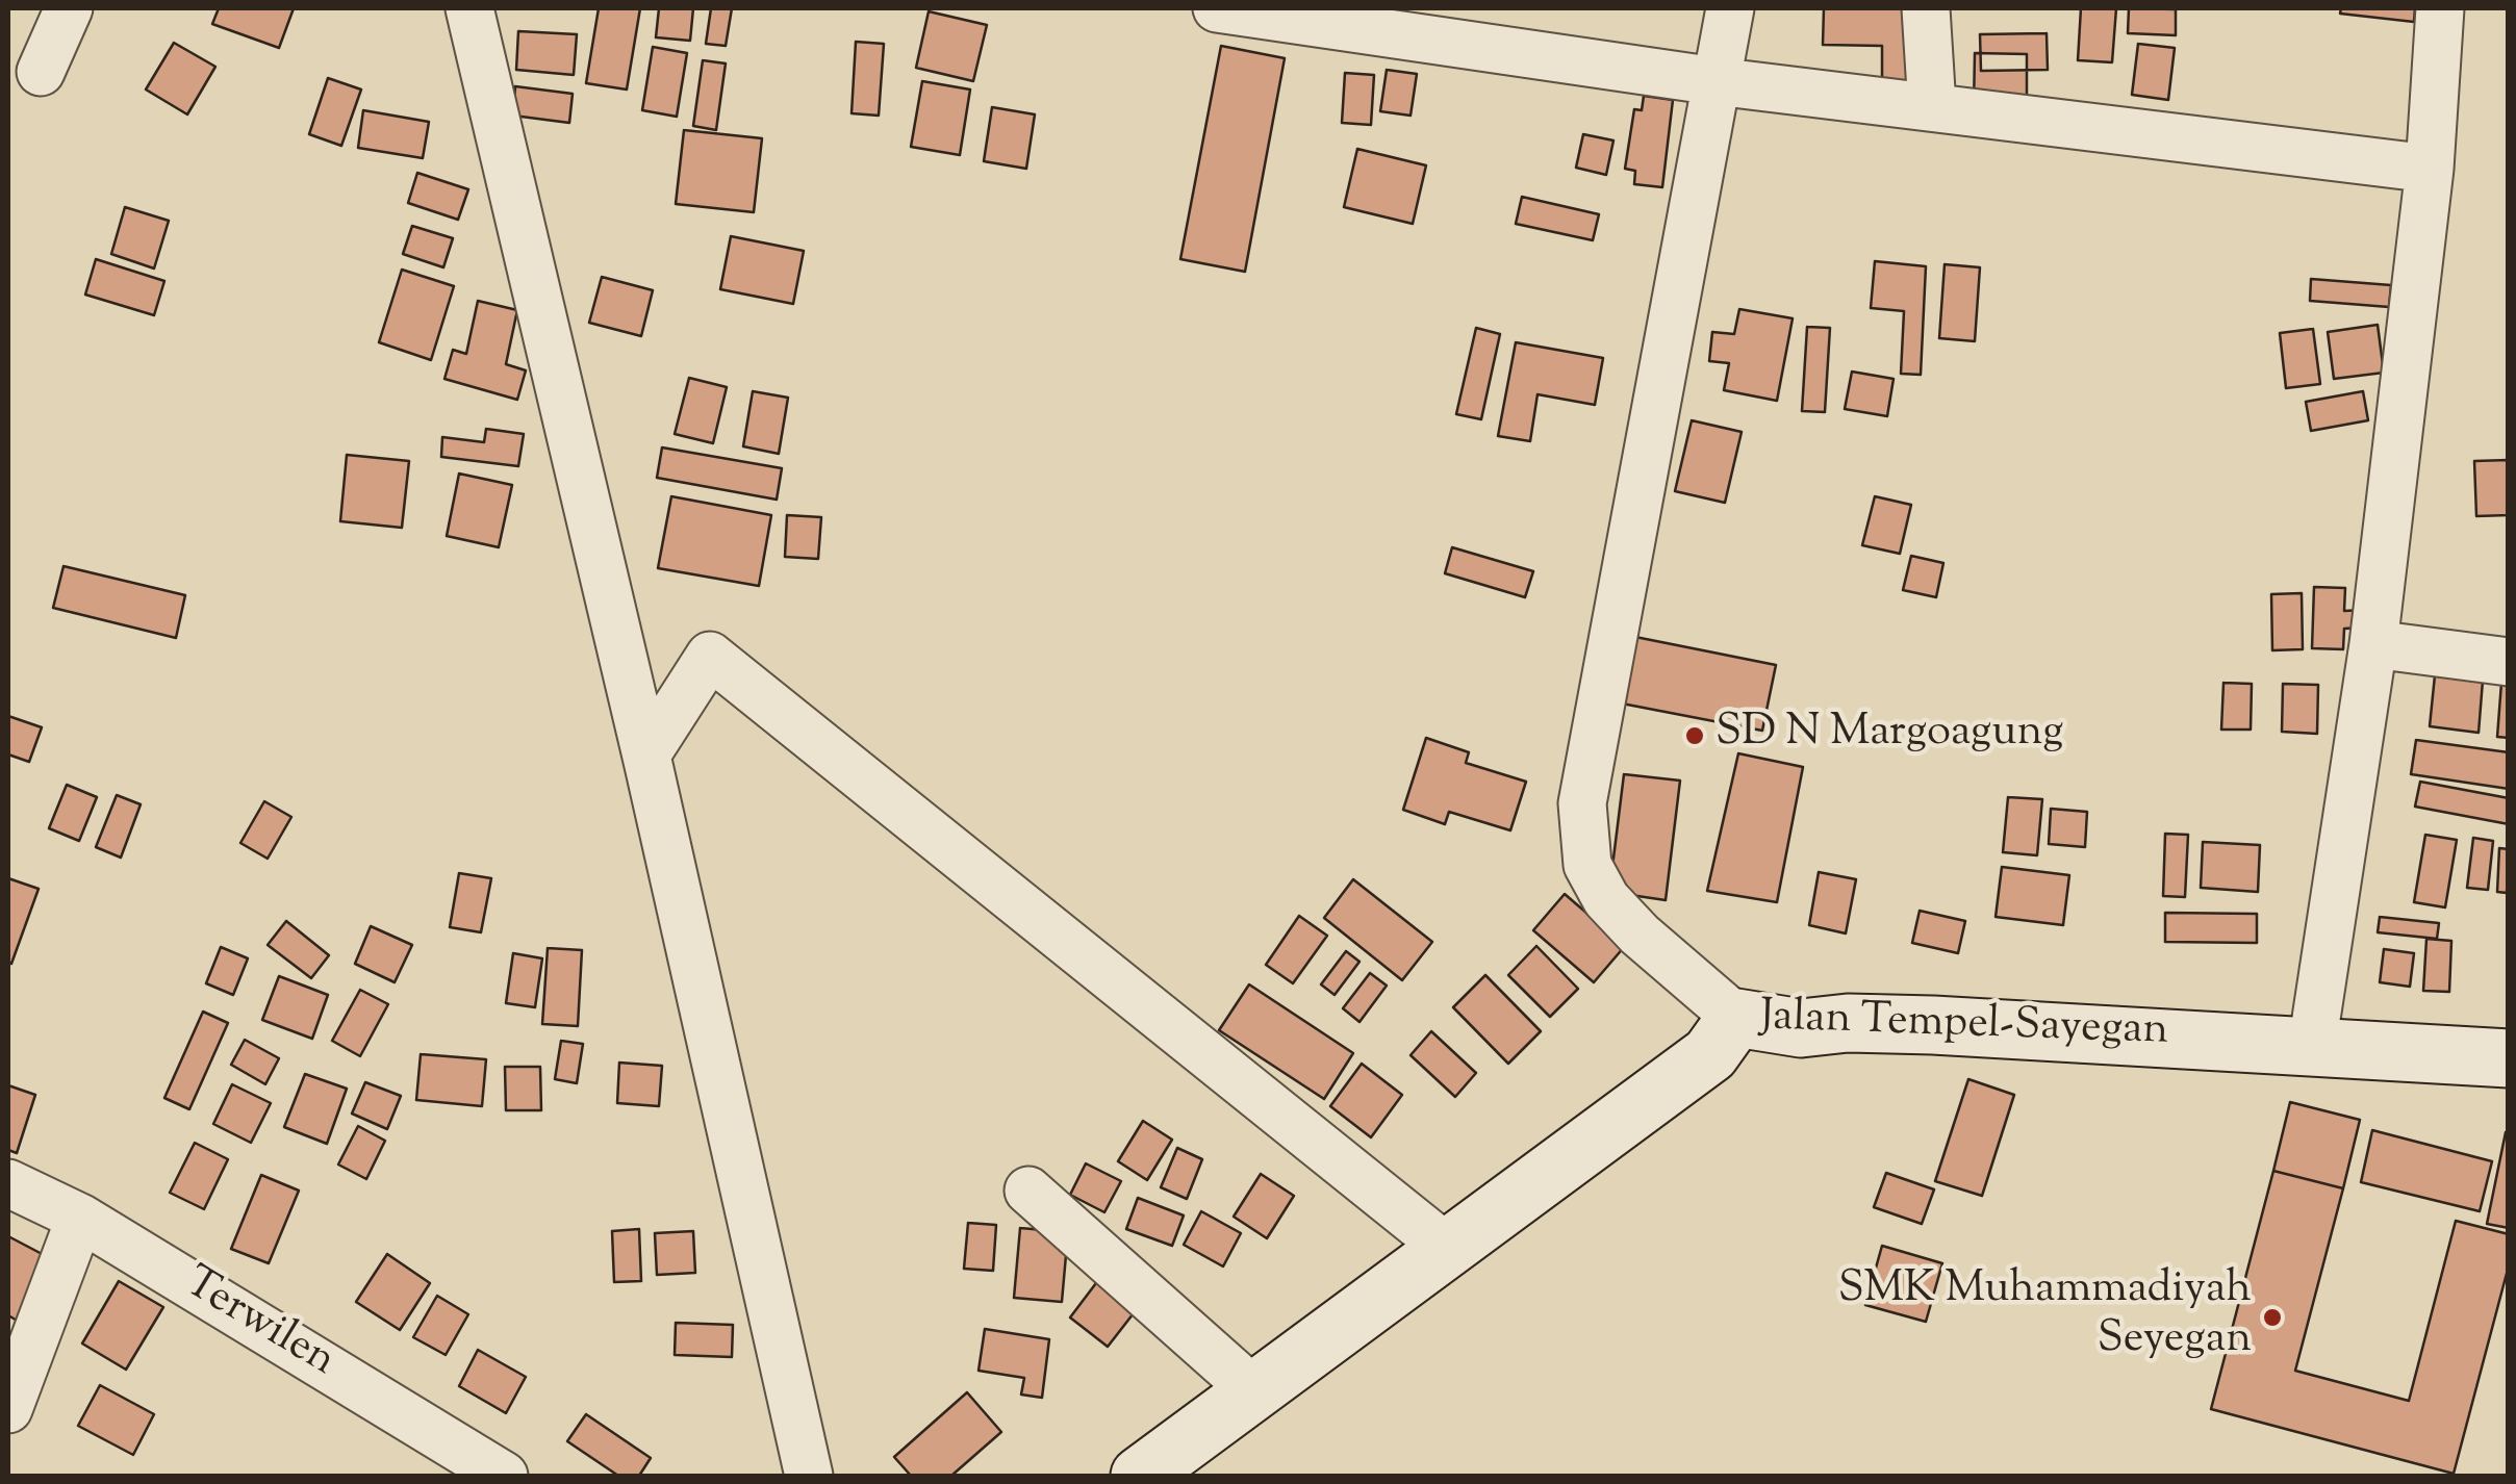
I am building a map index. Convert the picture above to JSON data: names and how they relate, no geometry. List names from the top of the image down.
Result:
{
  "streets": {
    "main road": ["Jalan Tempel-Sayegan"],
    "street": ["Terwilen"]
  },
  "places": ["SD N Margoagung", "SMK Muhammadiyah Seyegan"]
}
